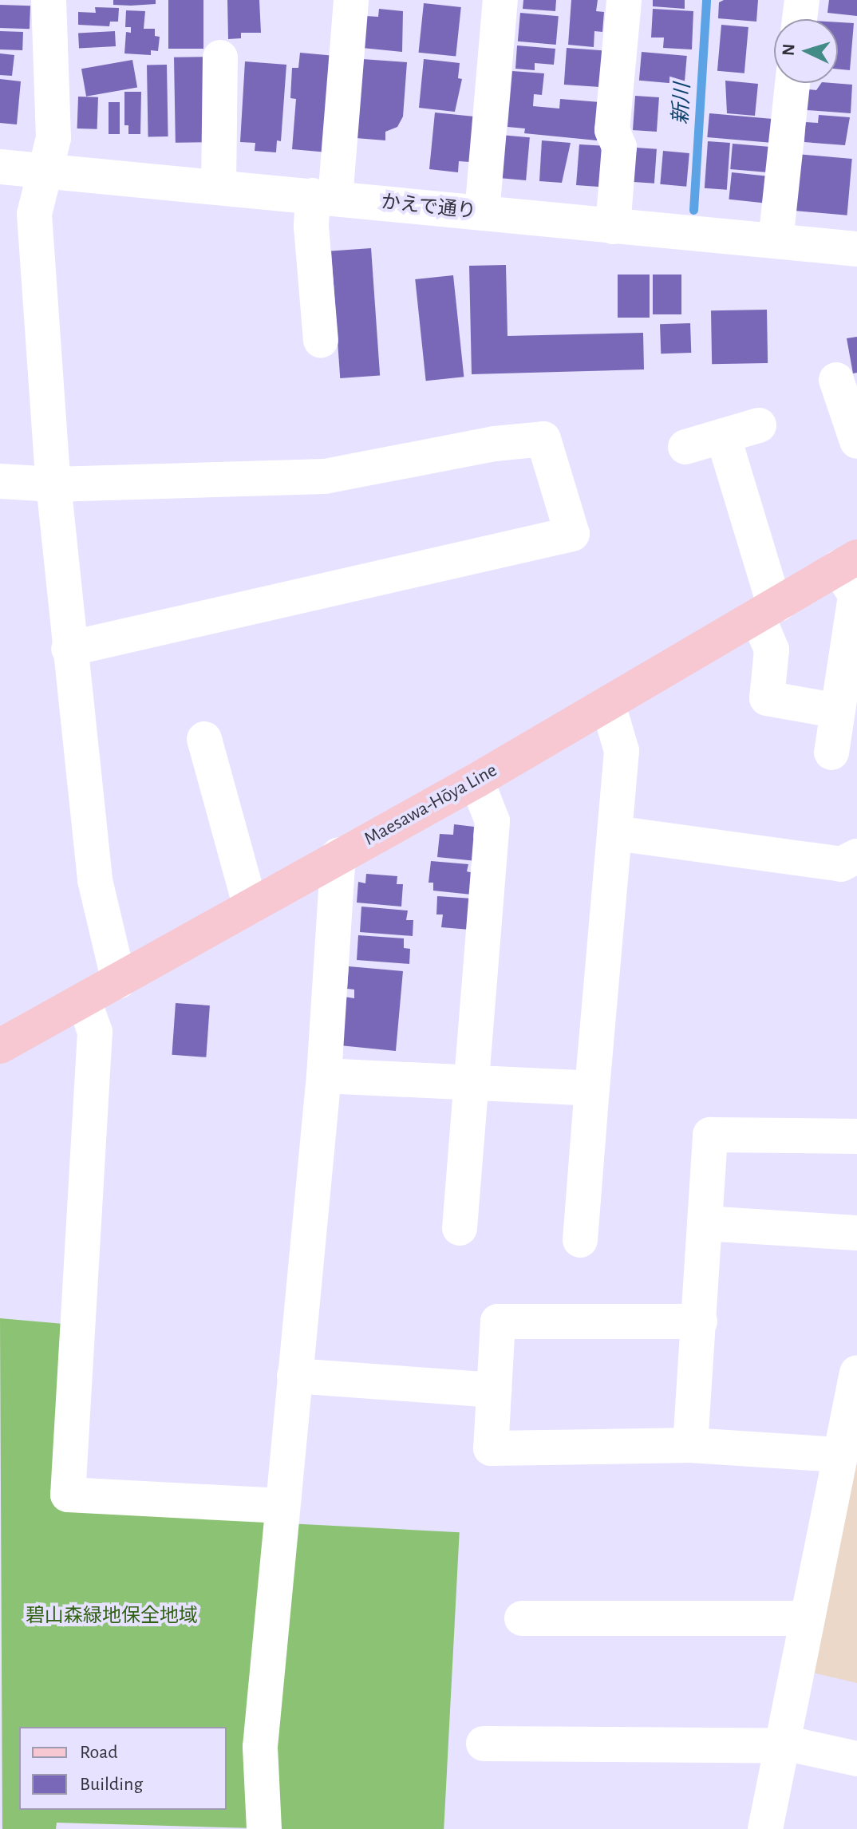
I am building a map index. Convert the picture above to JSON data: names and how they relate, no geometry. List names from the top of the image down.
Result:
{
  "streets": {
    "main road": ["Maesawa-Hōya Line"],
    "street": ["かえで通り"]
  },
  "water": ["新川"],
  "parks": ["碧山森緑地保全地域"],
  "legend": ["Road", "Building"],
  "north": "left"
}
